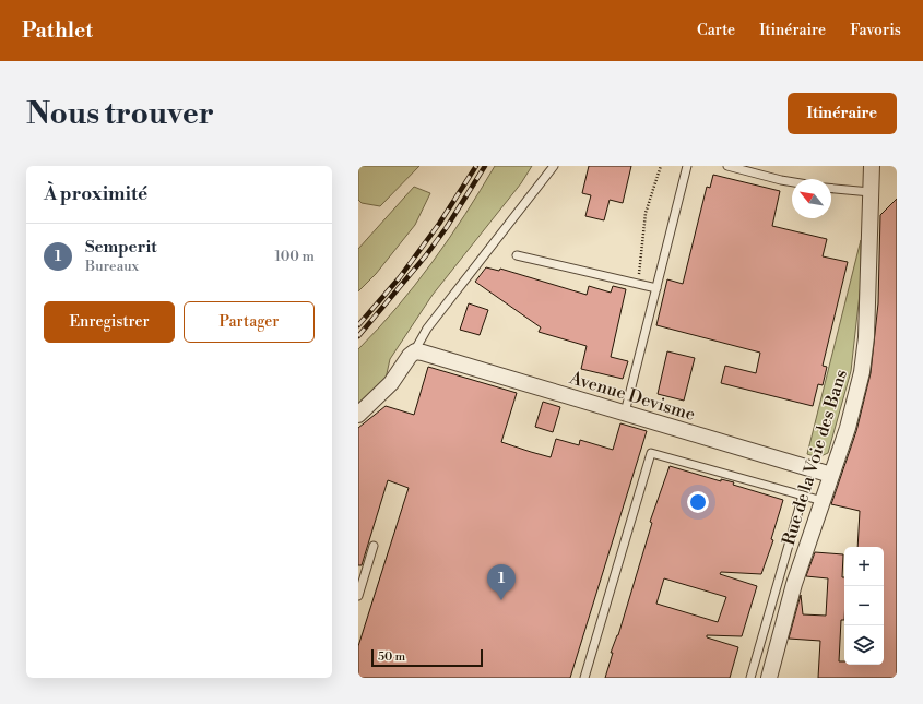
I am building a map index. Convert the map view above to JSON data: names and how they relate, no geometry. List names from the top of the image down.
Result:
{
  "streets": {
    "street": ["Avenue Devisme", "Rue de la Voie des Bans"]
  },
  "crossings": [
    ["Avenue Devisme", "Rue de la Voie des Bans"]
  ],
  "scale_bar": "50 m",
  "north": "top left",
  "page": {
    "header": "Pathlet",
    "nav": ["Carte", "Itinéraire", "Favoris"],
    "buttons": [
      "Itinéraire",
      ["Enregistrer", "Partager"]
    ],
    "title": "Nous trouver",
    "heading": "À proximité",
    "list": [
      {
        "mark": "1",
        "name": "Semperit",
        "note": "Bureaux",
        "value": "100 m"
      }
    ],
    "map_buttons": ["+", "−"],
    "pins": "1",
    "scale": "50 m"
  }
}
